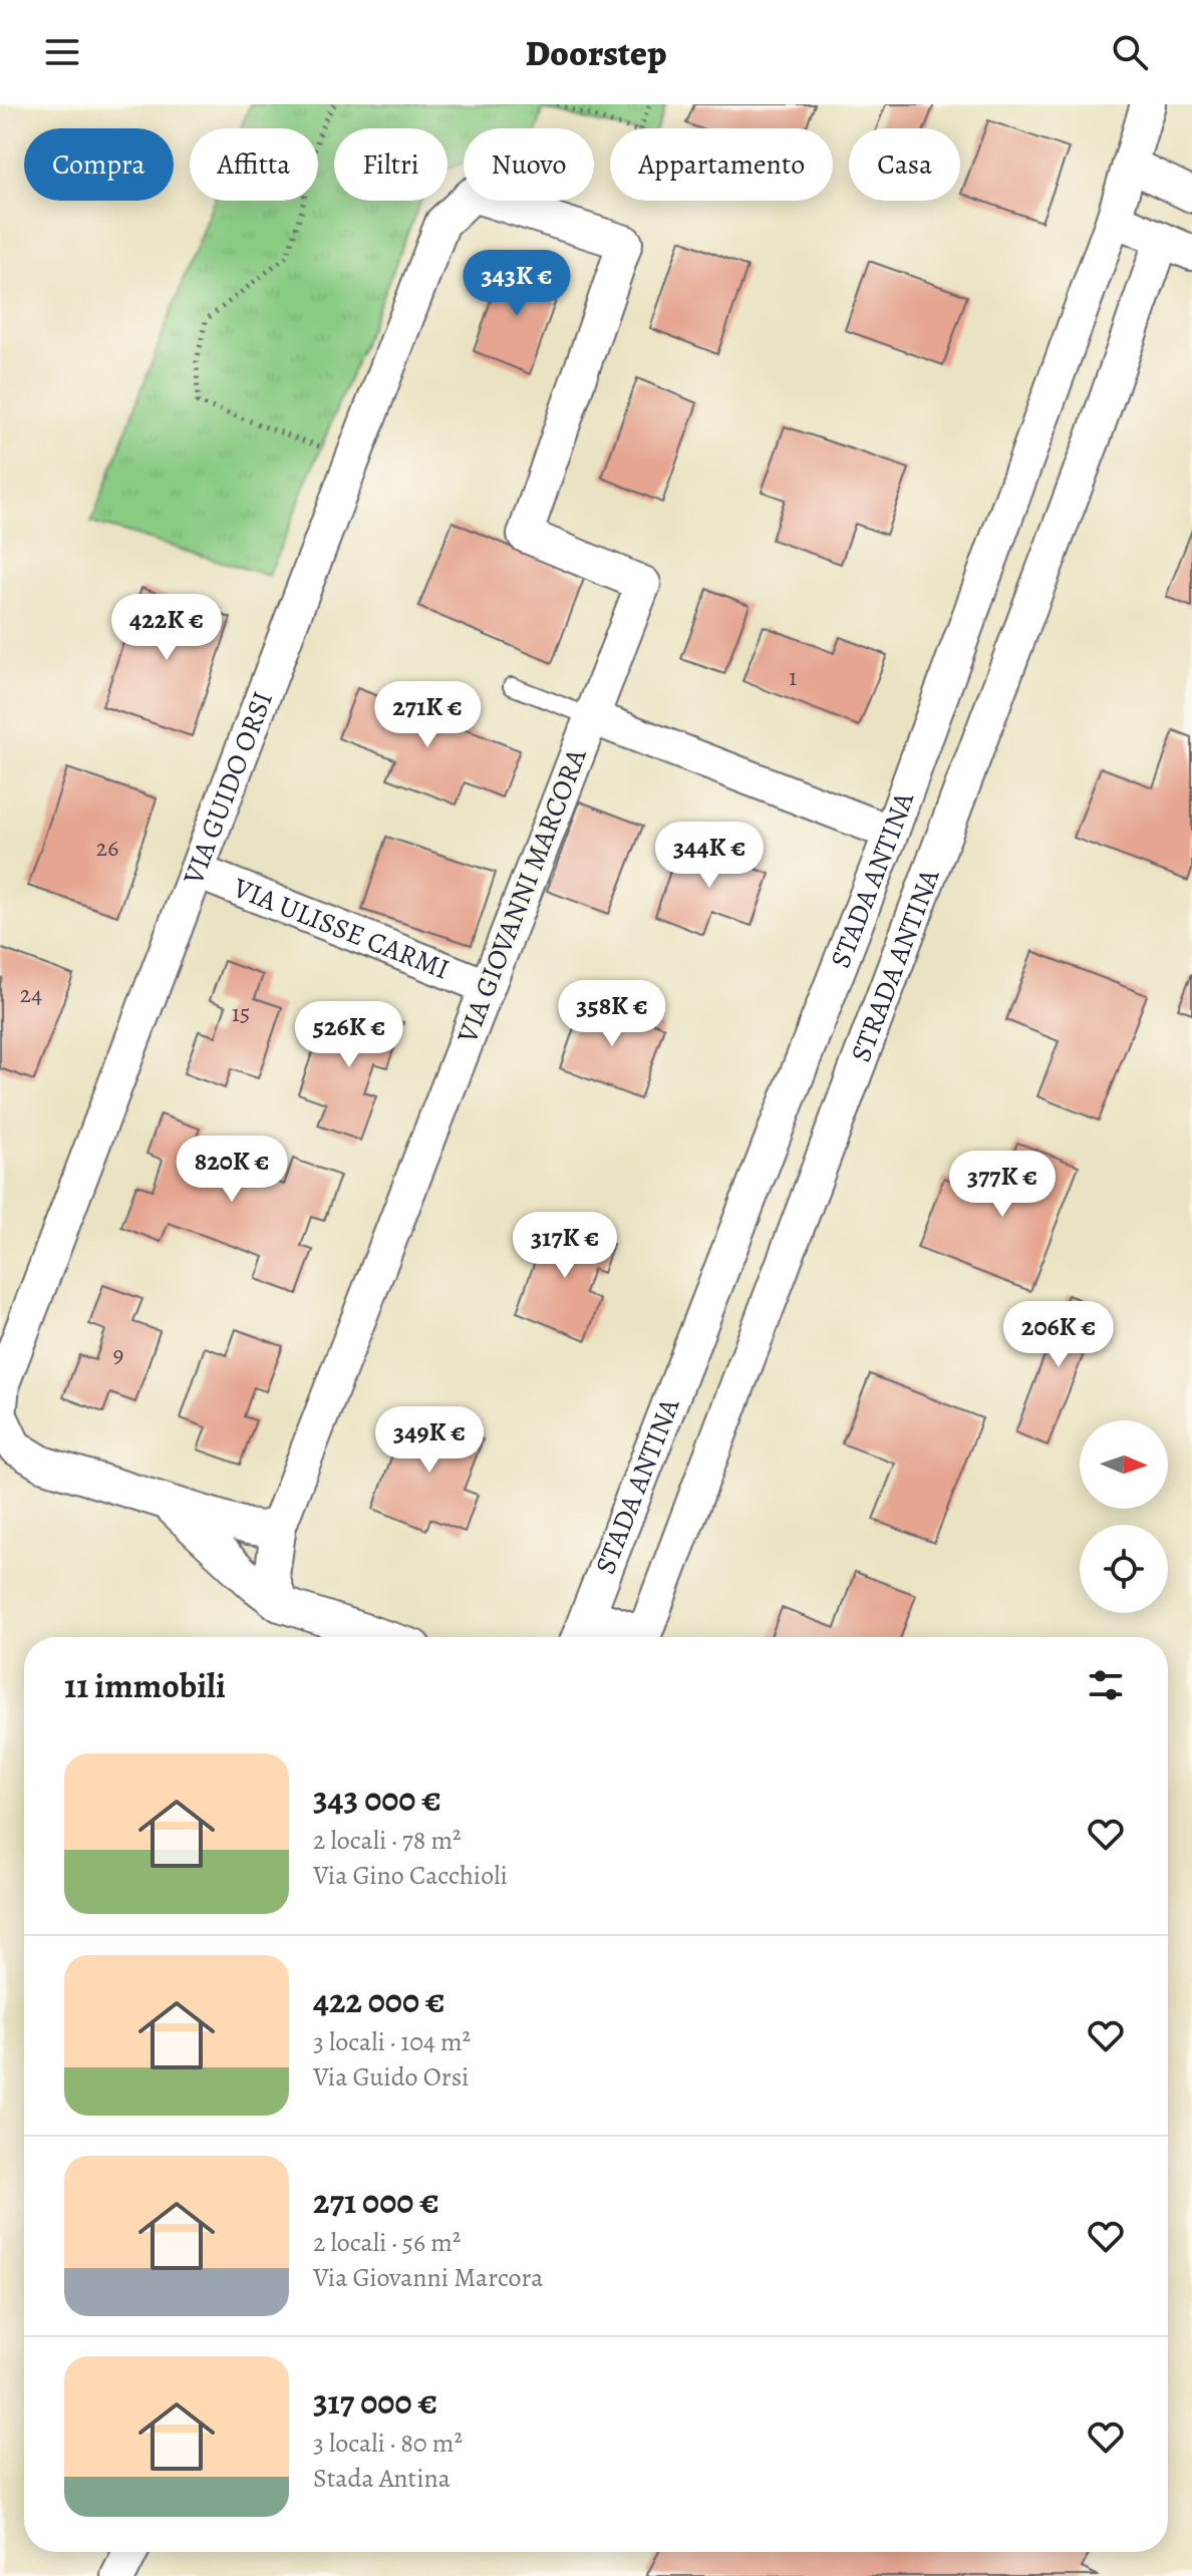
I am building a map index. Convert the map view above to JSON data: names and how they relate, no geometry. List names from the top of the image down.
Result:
{
  "streets": {
    "street": [
      "VIA GUIDO ORSI",
      "STADA ANTINA",
      "VIA GIOVANNI MARCORA",
      "VIA ULISSE CARMI",
      "STRADA ANTINA"
    ]
  },
  "crossings": [
    ["VIA GUIDO ORSI", "VIA GIOVANNI MARCORA"],
    ["VIA GUIDO ORSI", "VIA ULISSE CARMI"],
    ["STADA ANTINA", "STRADA ANTINA"],
    ["VIA GIOVANNI MARCORA", "VIA ULISSE CARMI"]
  ],
  "house_numbers": [
    "1",
    "26",
    "24",
    "15",
    "9"
  ],
  "north": "right",
  "page": {
    "header": "Doorstep",
    "chip": [
      "Compra",
      "Affitta",
      "Filtri",
      "Nuovo",
      "Appartamento",
      "Casa"
    ],
    "price": [
      "343K €",
      "422K €",
      "271K €",
      "344K €",
      "358K €",
      "526K €",
      "820K €",
      "377K €",
      "317K €",
      "206K €",
      "349K €"
    ],
    "heading": "11 immobili",
    "list": [
      {
        "name": "343 000 €",
        "note": "2 locali · 78 m² · Via Gino Cacchioli"
      },
      {
        "name": "422 000 €",
        "note": "3 locali · 104 m² · Via Guido Orsi"
      },
      {
        "name": "271 000 €",
        "note": "2 locali · 56 m² · Via Giovanni Marcora"
      },
      {
        "name": "317 000 €",
        "note": "3 locali · 80 m² · Stada Antina"
      }
    ]
  }
}
